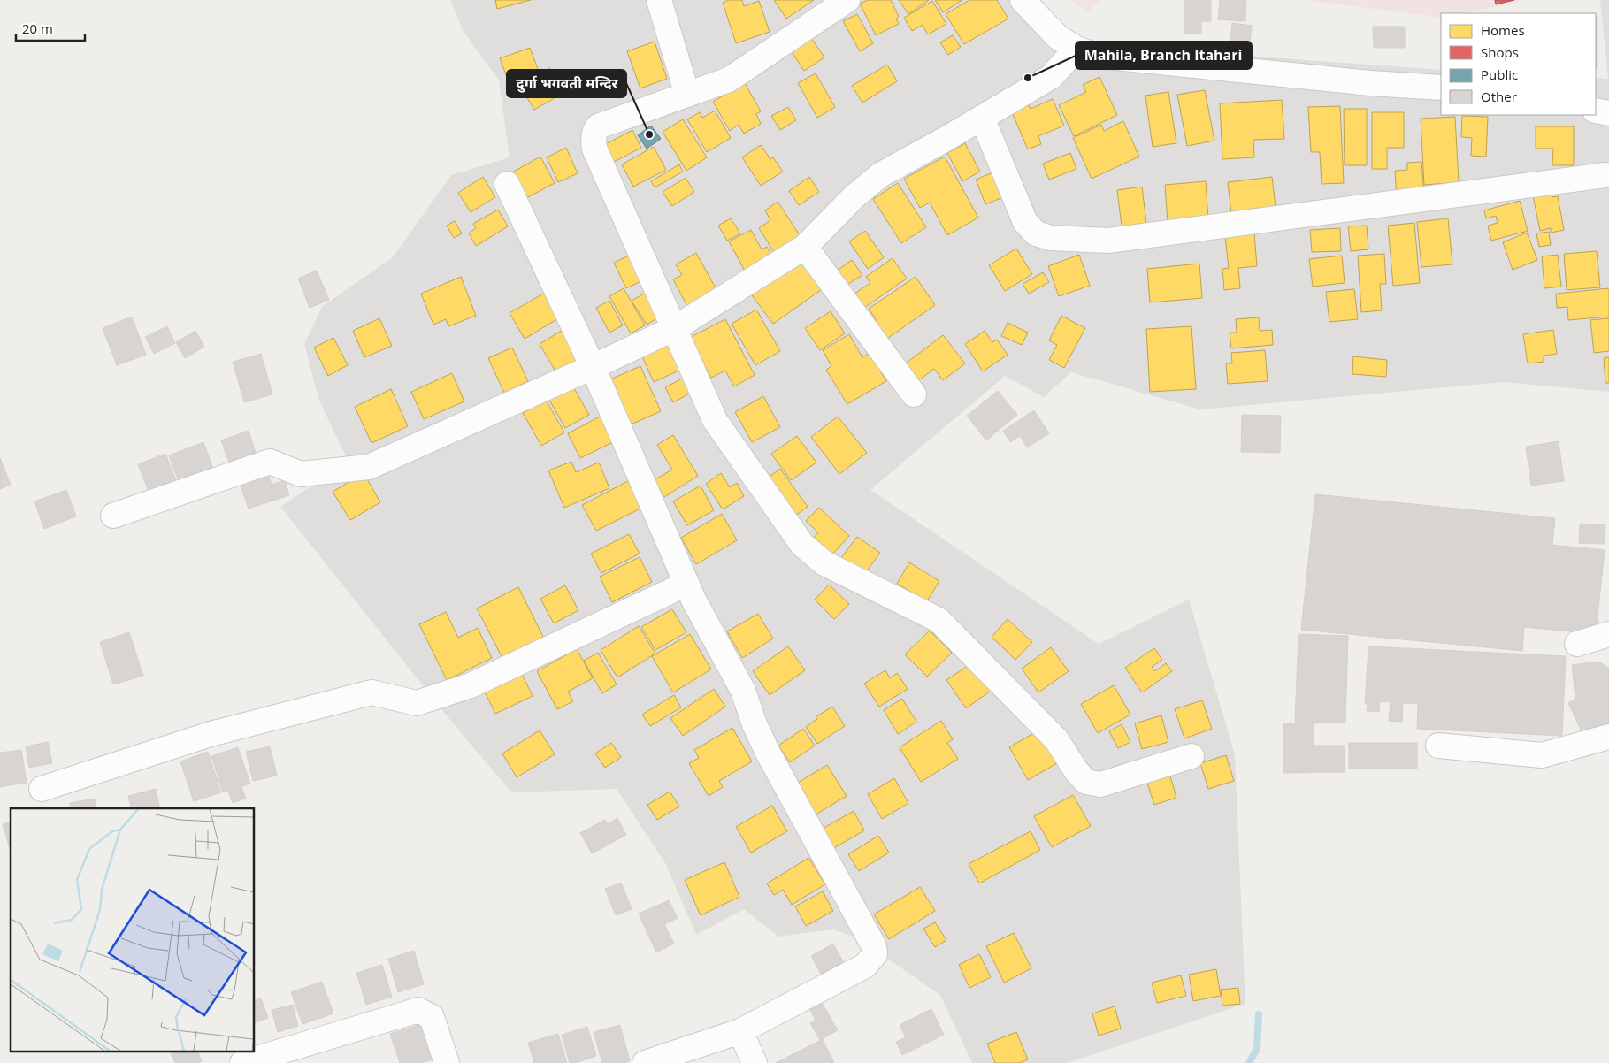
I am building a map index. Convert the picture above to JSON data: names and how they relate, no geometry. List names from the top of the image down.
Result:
{
  "places": ["Mahila, Branch Itahari", "दुर्गा भगवती मन्दिर"],
  "legend": [
    "Homes",
    "Shops",
    "Public",
    "Other"
  ],
  "scale_bar": "20 m"
}
